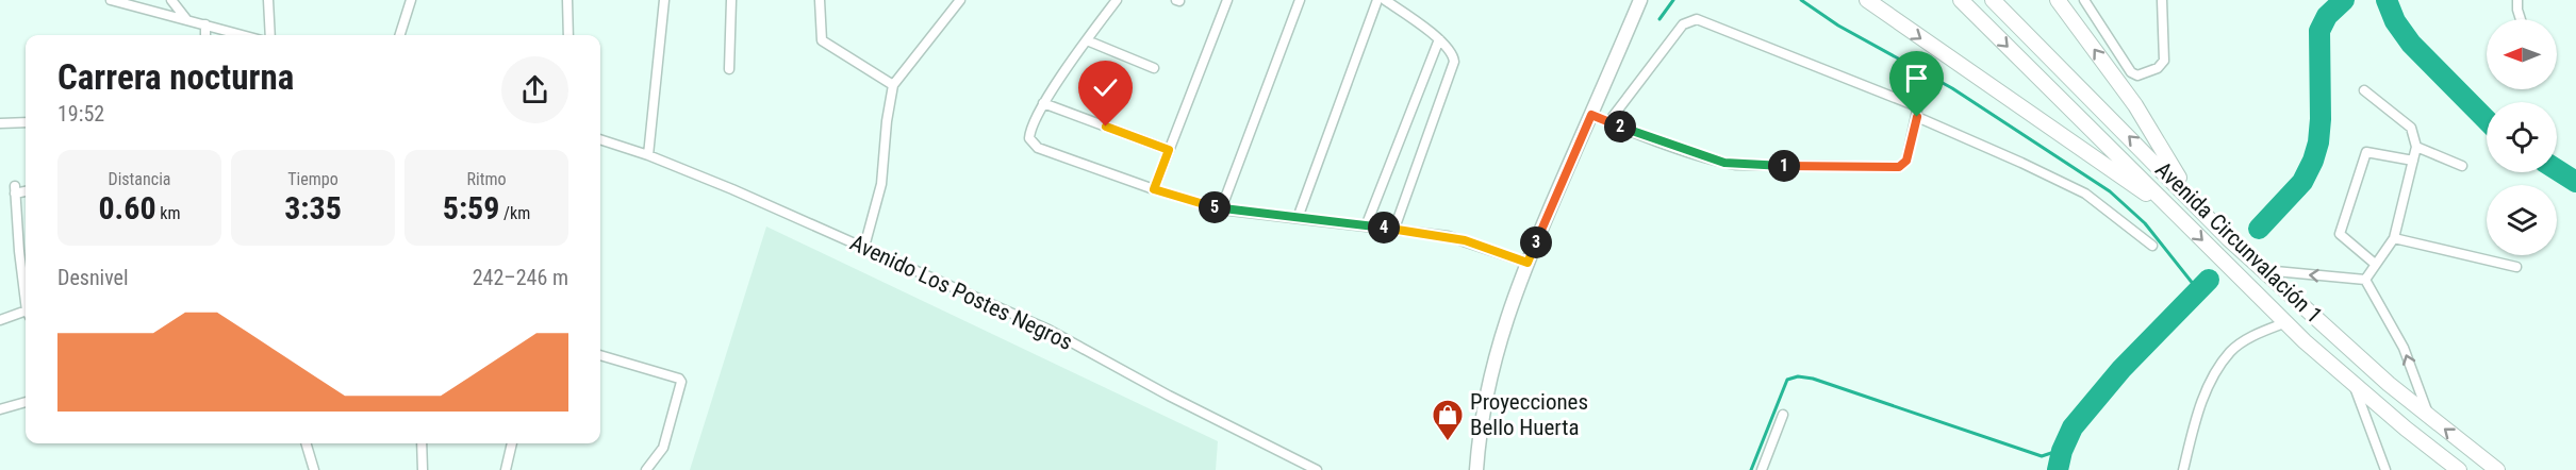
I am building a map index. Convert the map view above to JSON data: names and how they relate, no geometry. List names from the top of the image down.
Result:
{
  "streets": {
    "main road": ["Avenida Circunvalación 1"],
    "street": ["Avenido Los Postes Negros"]
  },
  "places": {
    "shop": ["Proyecciones Bello Huerta"]
  },
  "north": "left",
  "page": {
    "heading": ["Carrera nocturna", "19:52"],
    "pins": [
      "2",
      "1",
      "5",
      "4",
      "3"
    ],
    "stats": [
      ["Distancia", "0.60 km"],
      ["Tiempo", "3:35"],
      ["Ritmo", "5:59 /km"]
    ],
    "chart": ["Desnivel", "242–246 m"]
  }
}
